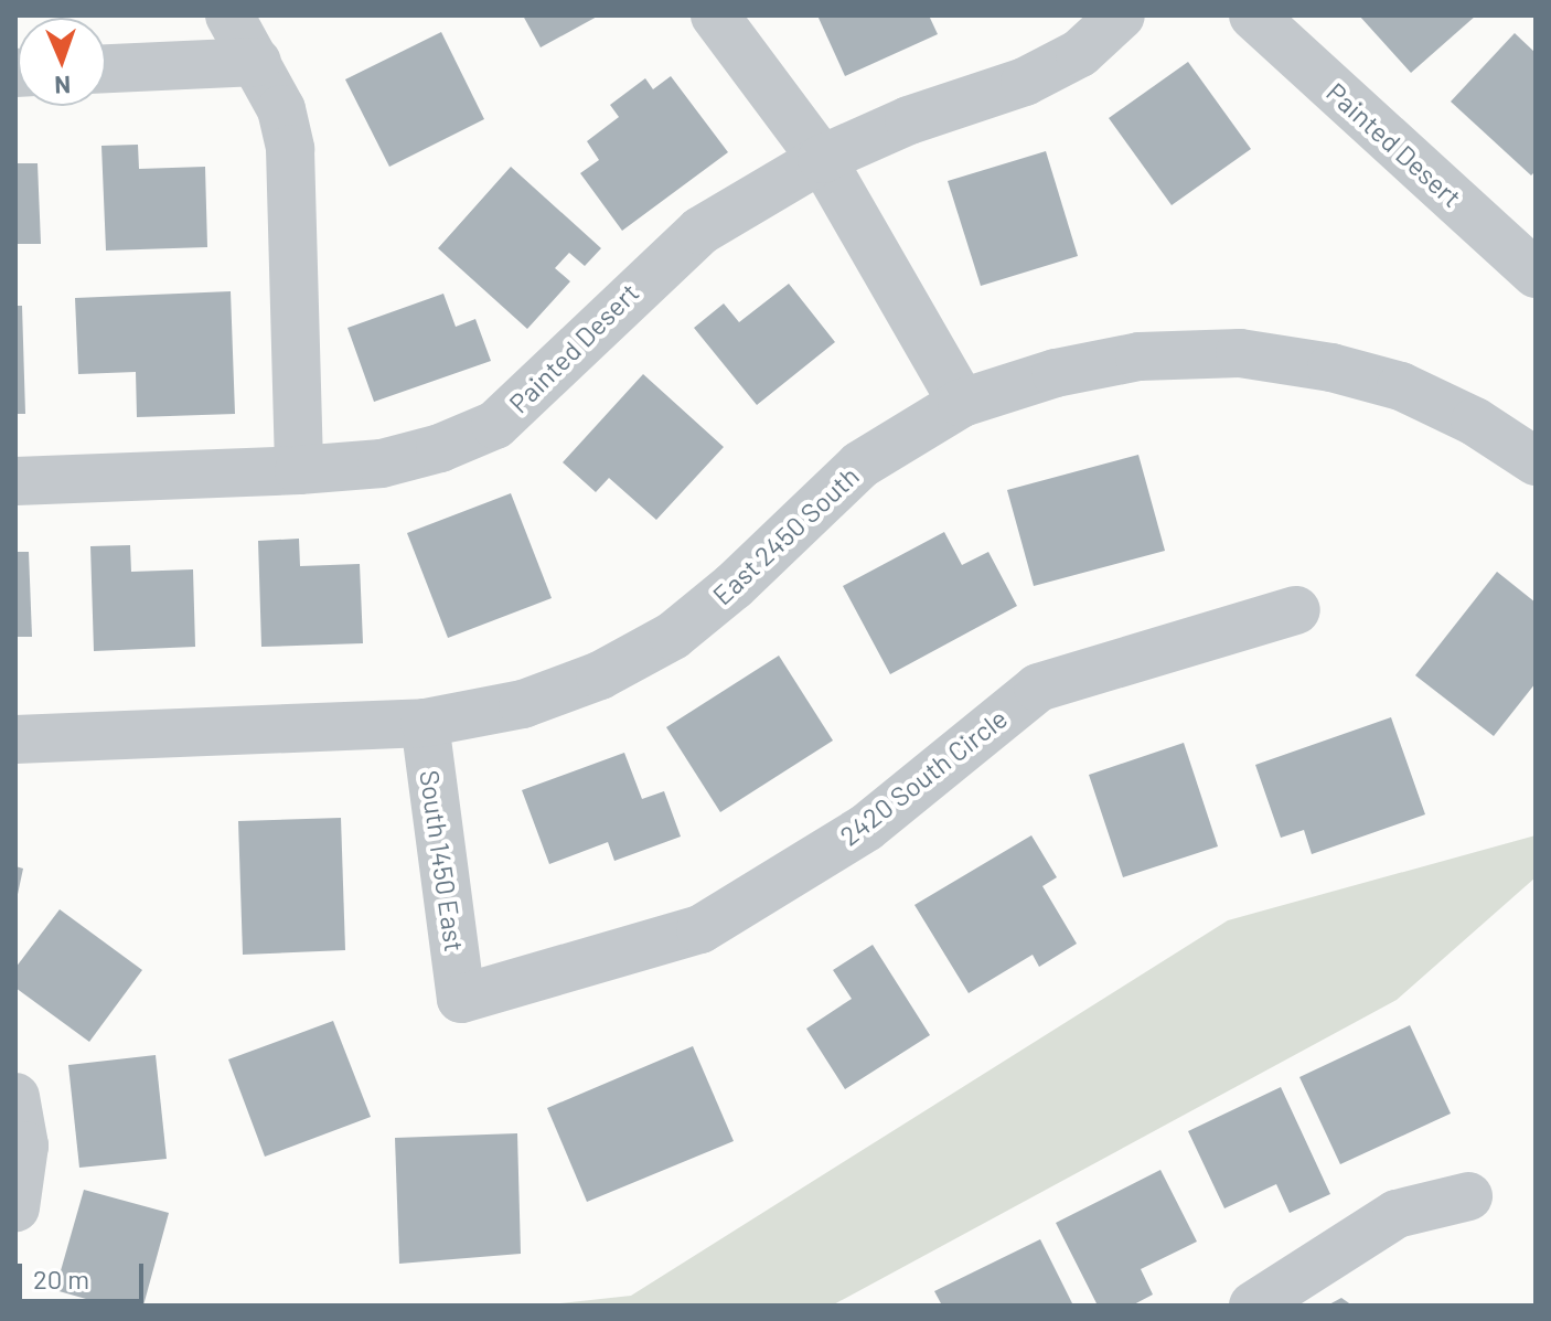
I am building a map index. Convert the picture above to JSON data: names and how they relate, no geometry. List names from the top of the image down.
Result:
{
  "streets": {
    "street": [
      "Painted Desert",
      "East 2450 South",
      "2420 South Circle",
      "South 1450 East"
    ]
  },
  "crossings": [
    ["East 2450 South", "South 1450 East"],
    ["2420 South Circle", "South 1450 East"]
  ],
  "scale_bar": "20 m",
  "north": "bottom"
}
